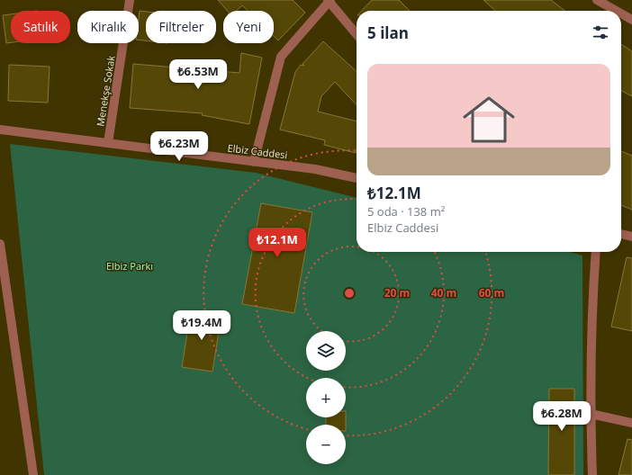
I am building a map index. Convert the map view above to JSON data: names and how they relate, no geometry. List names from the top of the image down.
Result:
{
  "streets": {
    "street": ["Menekşe Sokak", "Elbiz Caddesi"]
  },
  "crossings": [
    ["Menekşe Sokak", "Elbiz Caddesi"]
  ],
  "parks": ["Elbiz Parkı"],
  "page": {
    "chip": [
      "Satılık",
      "Kiralık",
      "Filtreler",
      "Yeni"
    ],
    "heading": "5 ilan",
    "list": [
      {
        "name": "₺12.1M",
        "note": "5 oda · 138 m² · Elbiz Caddesi"
      }
    ],
    "price": [
      "₺6.53M",
      "₺6.23M",
      "₺12.1M",
      "₺19.4M",
      "₺6.28M"
    ],
    "map_buttons": ["+", "−"]
  },
  "rings": ["20 m", "40 m", "60 m"]
}
